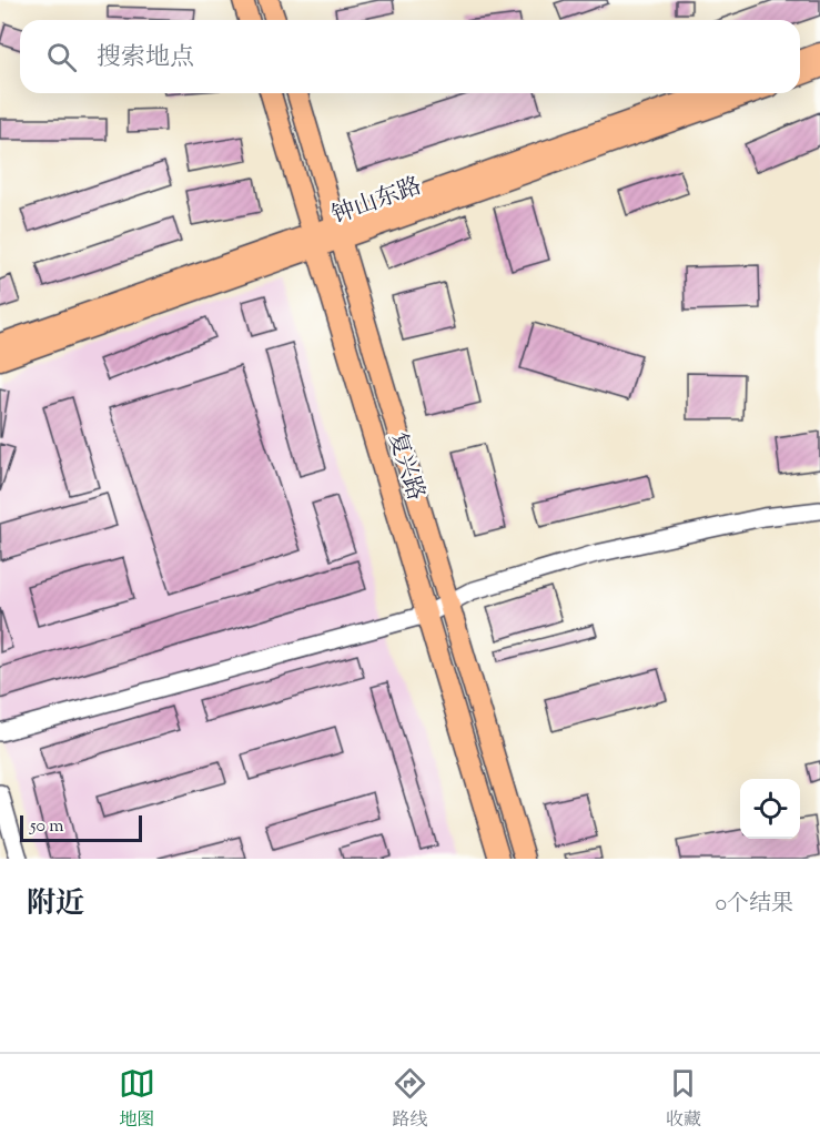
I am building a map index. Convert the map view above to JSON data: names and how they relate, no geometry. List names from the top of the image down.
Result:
{
  "streets": {
    "main road": ["钟山东路", "复兴路"]
  },
  "crossings": [
    ["钟山东路", "复兴路"]
  ],
  "scale_bar": "50 m",
  "page": {
    "search": "搜索地点",
    "scale": "50 m",
    "heading": ["附近", "0个结果"],
    "nav": ["地图", "路线", "收藏"]
  }
}
